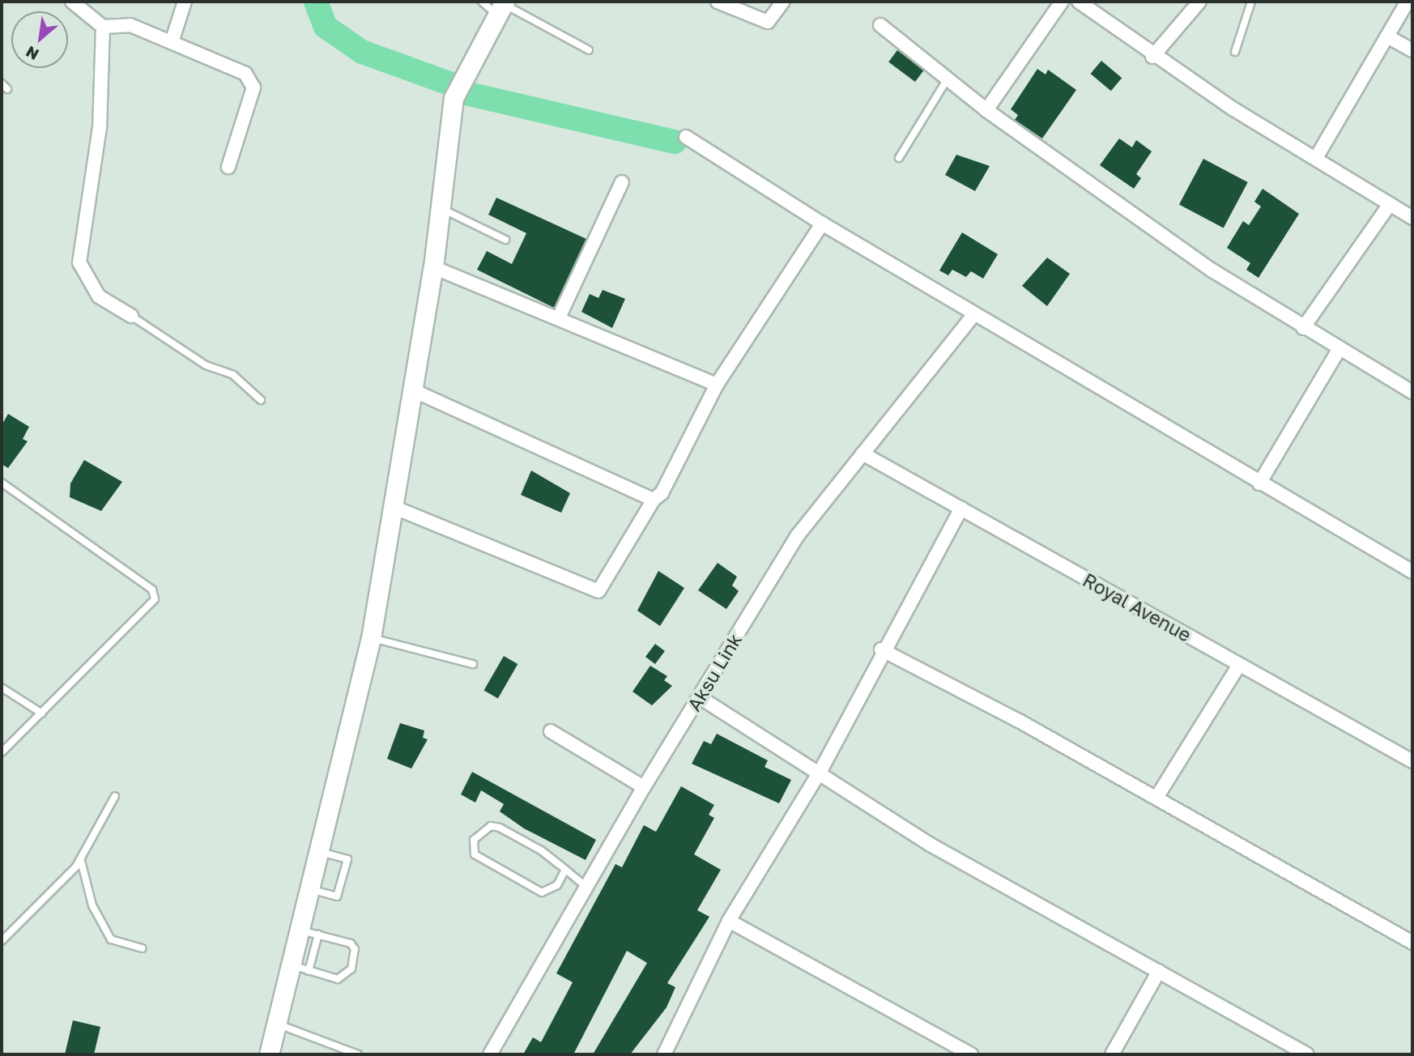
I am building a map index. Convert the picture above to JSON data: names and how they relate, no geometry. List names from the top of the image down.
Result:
{
  "streets": {
    "street": ["Royal Avenue", "Aksu Link"]
  },
  "crossings": [
    ["Royal Avenue", "Aksu Link"]
  ],
  "north": "bottom left"
}
